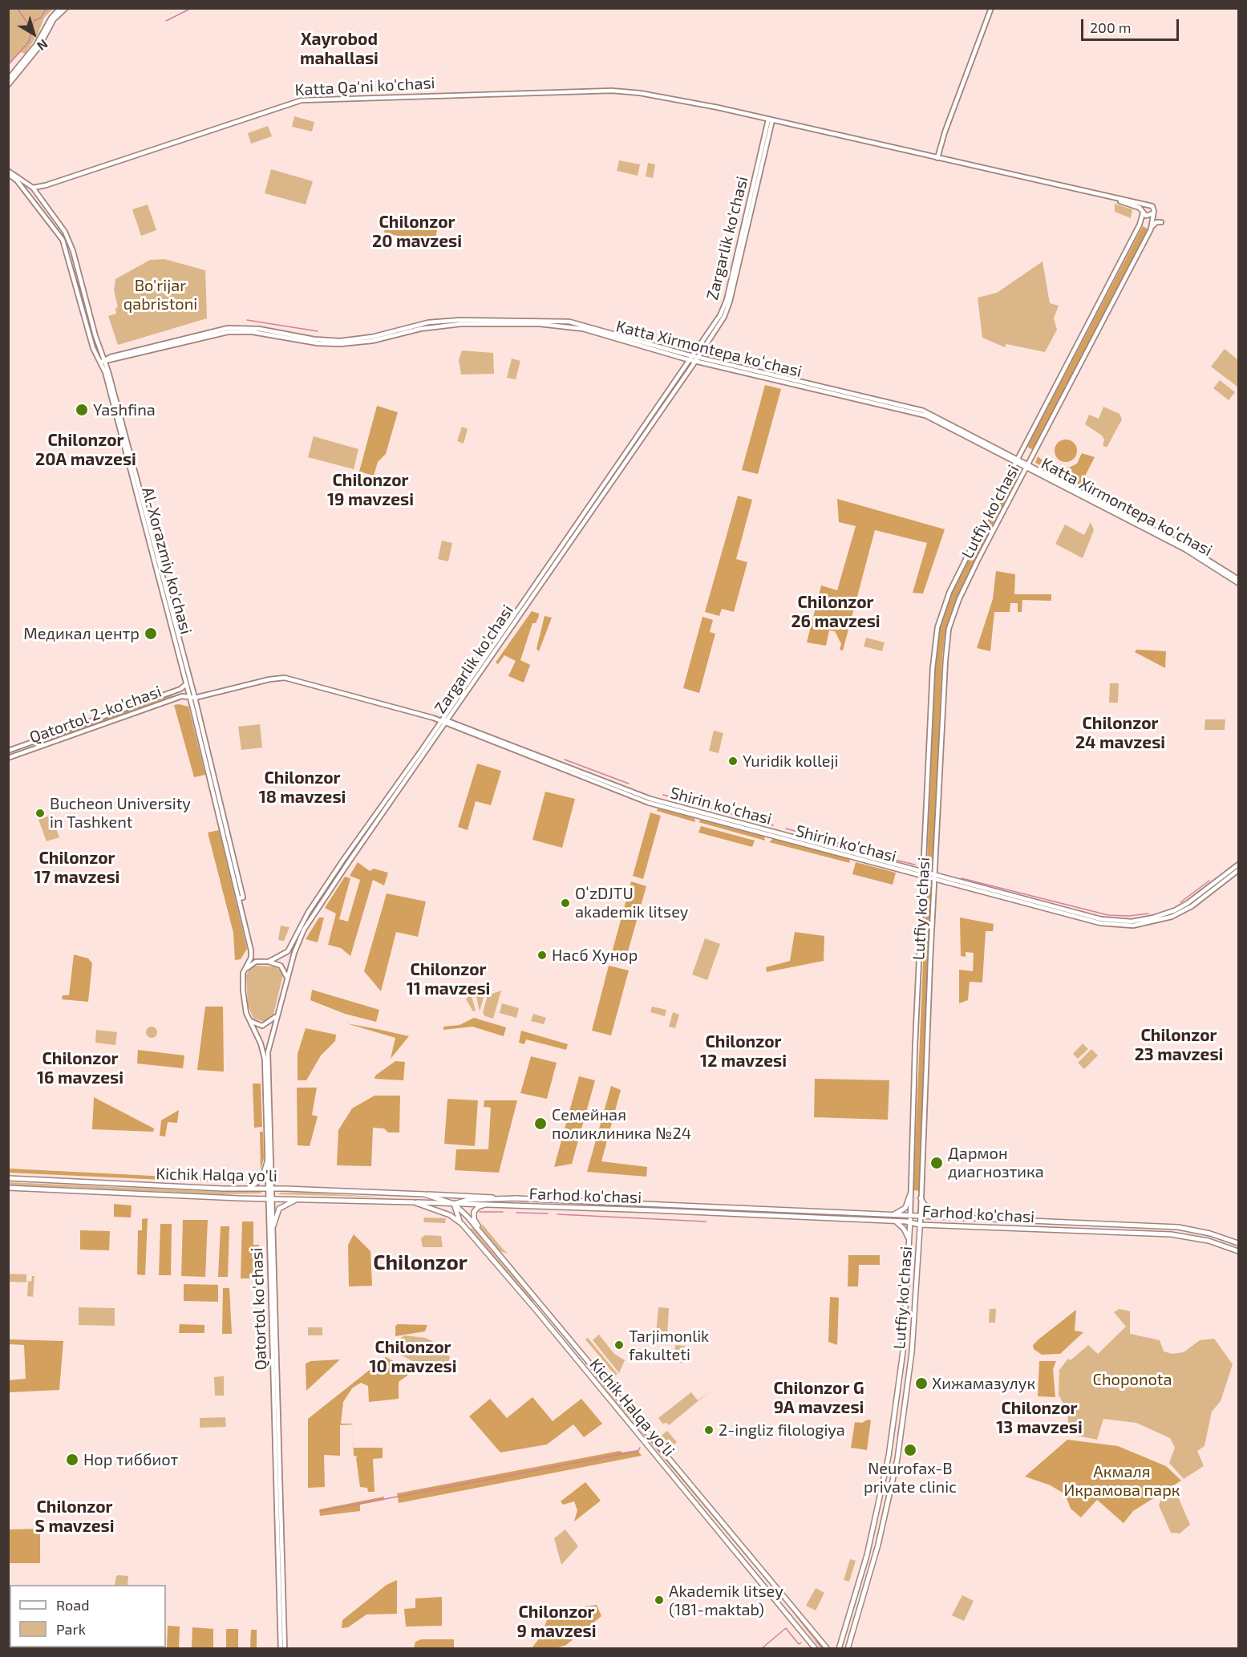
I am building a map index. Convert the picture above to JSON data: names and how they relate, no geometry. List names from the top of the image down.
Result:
{
  "streets": {
    "main road": [
      "Katta Qa'ni ko'chasi",
      "Zargarlik ko'chasi",
      "Katta Xirmontepa koʻchasi",
      "Lutfiy ko'chasi",
      "Al-Xorazmiy ko'chasi",
      "Qatortol 2-ko'chasi",
      "Shirin ko'chasi",
      "Kichik Halqa yo'li",
      "Farhod ko'chasi",
      "Qatortol ko'chasi"
    ]
  },
  "crossings": [
    ["Katta Qa'ni ko'chasi", "Zargarlik ko'chasi"],
    ["Zargarlik ko'chasi", "Katta Xirmontepa koʻchasi"],
    ["Zargarlik ko'chasi", "Al-Xorazmiy ko'chasi"],
    ["Zargarlik ko'chasi", "Qatortol 2-ko'chasi"],
    ["Zargarlik ko'chasi", "Shirin ko'chasi"],
    ["Zargarlik ko'chasi", "Qatortol ko'chasi"],
    ["Katta Xirmontepa koʻchasi", "Lutfiy ko'chasi"],
    ["Katta Xirmontepa koʻchasi", "Al-Xorazmiy ko'chasi"],
    ["Lutfiy ko'chasi", "Shirin ko'chasi"],
    ["Lutfiy ko'chasi", "Farhod ko'chasi"],
    ["Al-Xorazmiy ko'chasi", "Qatortol 2-ko'chasi"],
    ["Al-Xorazmiy ko'chasi", "Qatortol ko'chasi"],
    ["Qatortol 2-ko'chasi", "Shirin ko'chasi"],
    ["Kichik Halqa yo'li", "Farhod ko'chasi"],
    ["Kichik Halqa yo'li", "Qatortol ko'chasi"]
  ],
  "districts": [
    "Xayrobod mahallasi",
    "Chilonzor 20 mavzesi",
    "Chilonzor 20A mavzesi",
    "Chilonzor 19 mavzesi",
    "Chilonzor 26 mavzesi",
    "Chilonzor 24 mavzesi",
    "Chilonzor 18 mavzesi",
    "Chilonzor 17 mavzesi",
    "Chilonzor 11 mavzesi",
    "Chilonzor 23 mavzesi",
    "Chilonzor 12 mavzesi",
    "Chilonzor 16 mavzesi",
    "Chilonzor",
    "Chilonzor 10 mavzesi",
    "Chilonzor G 9A mavzesi",
    "Chilonzor 13 mavzesi",
    "Chilonzor S mavzesi",
    "Chilonzor 9 mavzesi"
  ],
  "parks": ["Bo'rijar qabristoni", "Choponota", "Акмаля Икрамова парк"],
  "places": [
    "Yashfina",
    "Медикал центр",
    "Yuridik kolleji",
    "Bucheon University in Tashkent",
    "OʻzDJTU akademik litsey",
    "Насб Хунор",
    "Семейная поликлиника №24",
    "Дармон диагнозтика",
    "Tarjimonlik fakulteti",
    "Хижамазулук",
    "2-ingliz filologiya",
    "Neurofax-B private clinic",
    "Нор тиббиот",
    "Akademik litsey (181-maktab)"
  ],
  "legend": ["Road", "Park"],
  "scale_bar": "200 m",
  "north": "bottom right"
}
